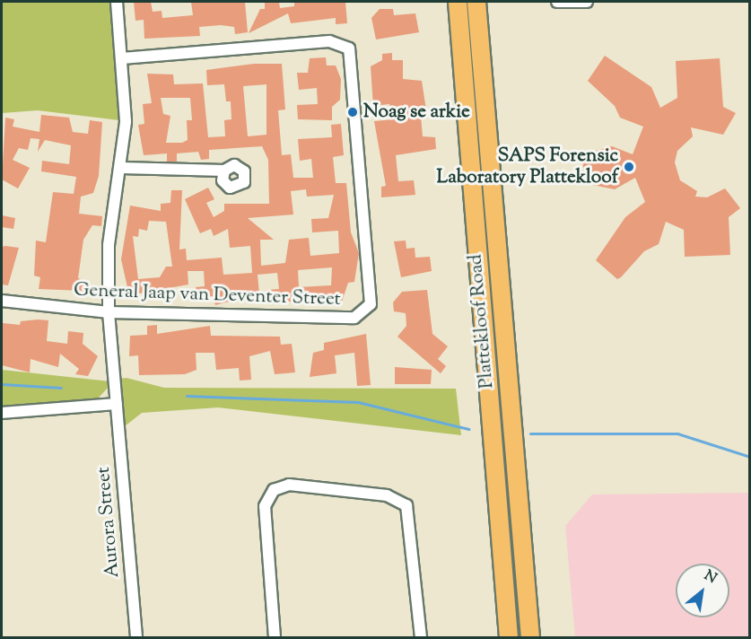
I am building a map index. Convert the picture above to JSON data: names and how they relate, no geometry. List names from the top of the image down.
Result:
{
  "streets": {
    "main road": ["Plattekloof Road"],
    "street": ["General Jaap van Deventer Street", "Aurora Street"]
  },
  "crossings": [
    ["General Jaap van Deventer Street", "Aurora Street"]
  ],
  "places": ["Noag se arkie", "SAPS Forensic Laboratory Plattekloof"],
  "north": "top right"
}
